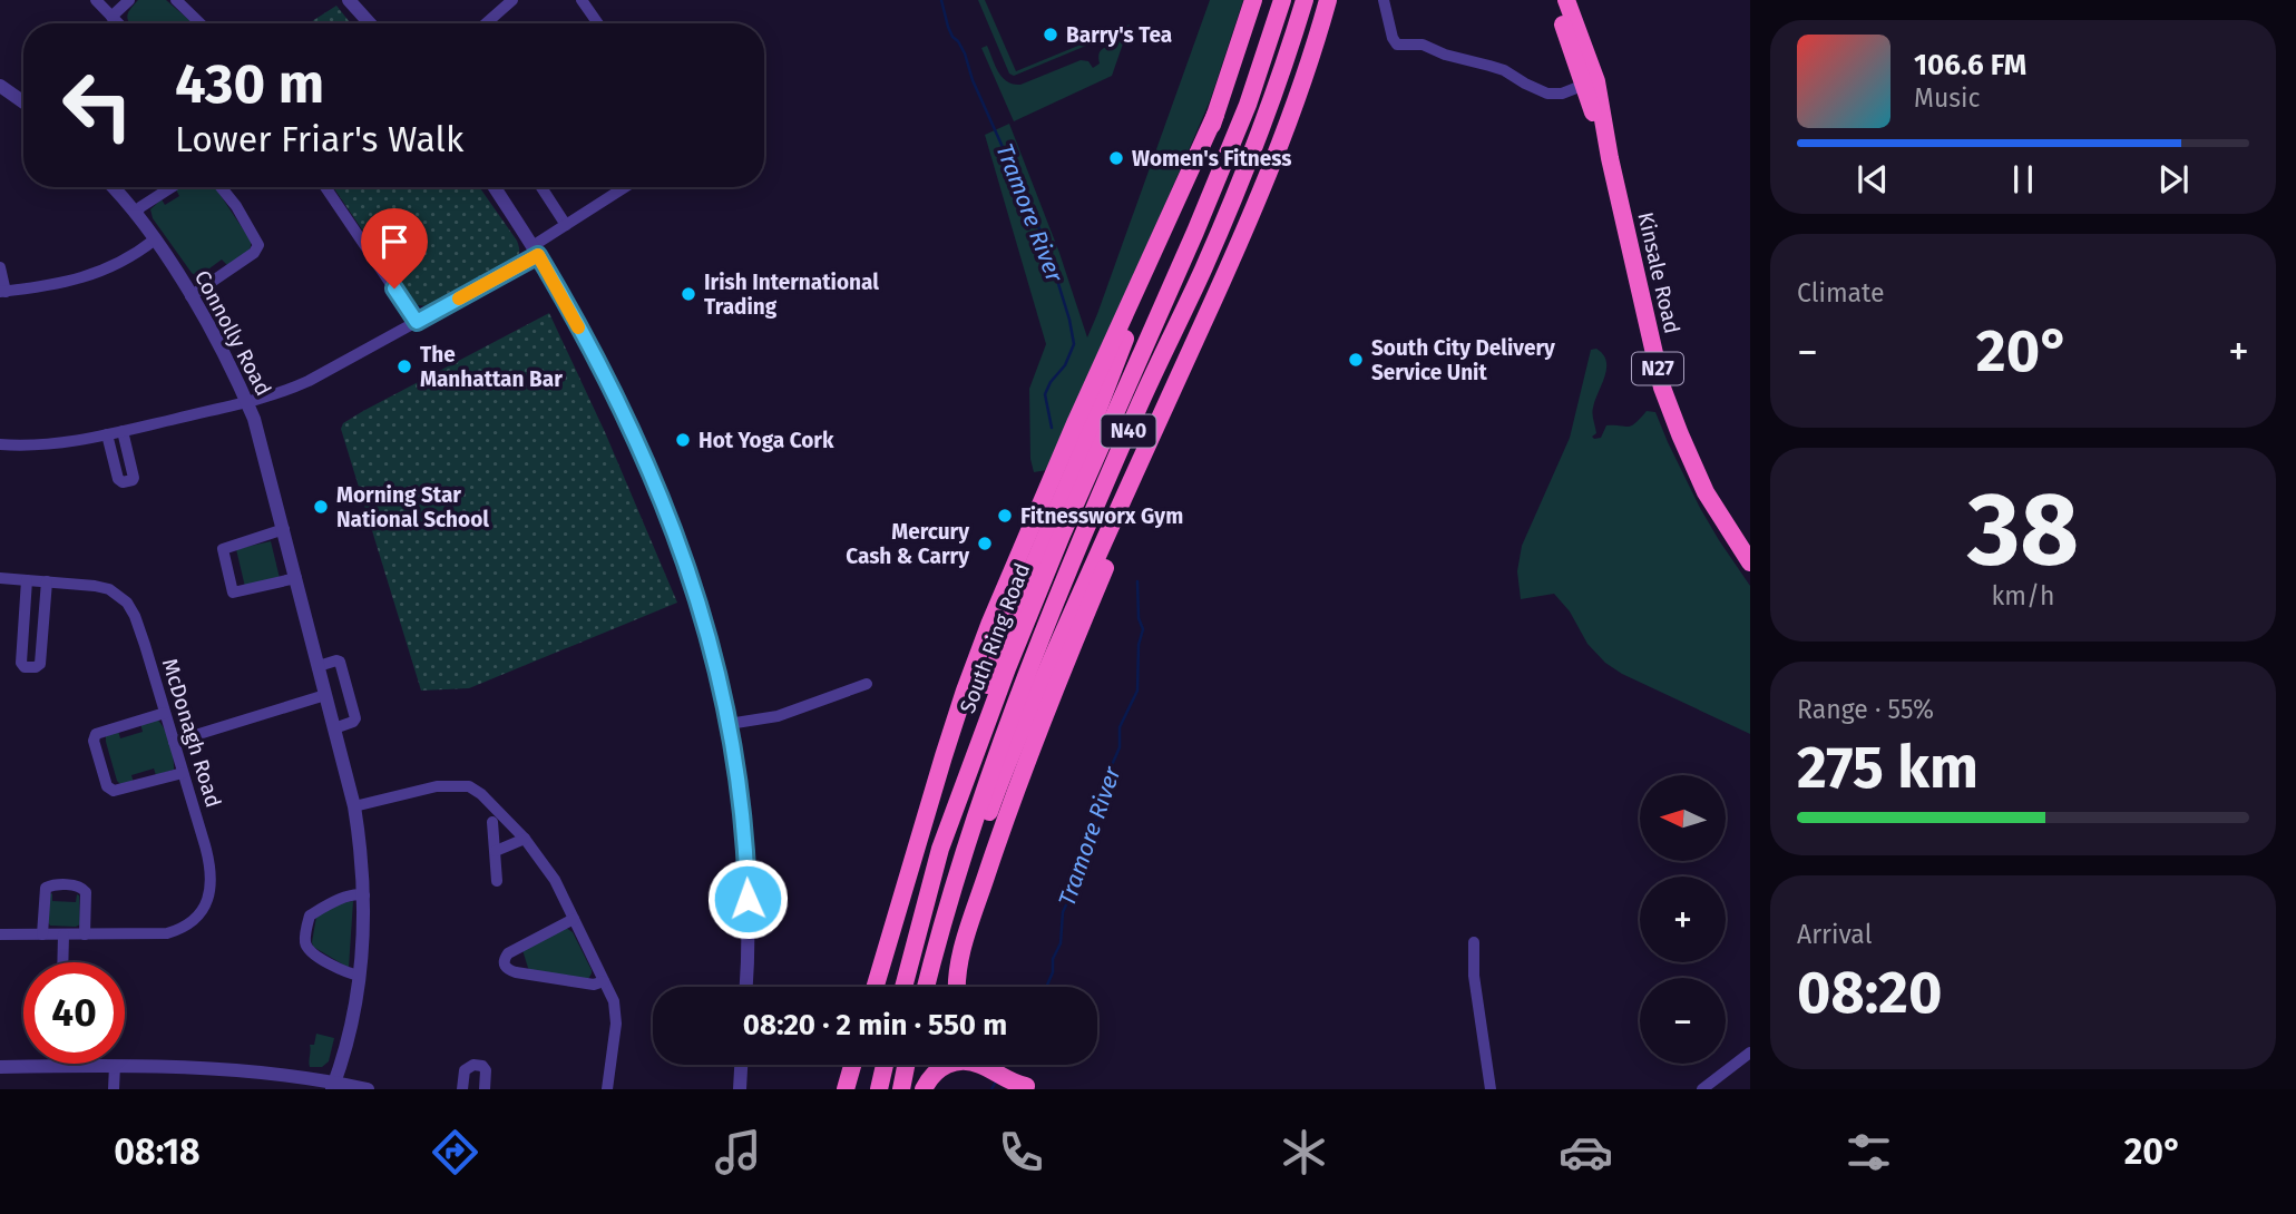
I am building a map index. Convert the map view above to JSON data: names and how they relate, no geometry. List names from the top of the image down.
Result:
{
  "streets": {
    "highway": [
      "Kinsale Road",
      "N27",
      "N40",
      "South Ring Road"
    ],
    "street": ["Connolly Road", "McDonagh Road"]
  },
  "water": ["Tramore River"],
  "places": [
    "Barry's Tea",
    "Women's Fitness",
    "Irish International Trading",
    "South City Delivery Service Unit",
    "The Manhattan Bar",
    "Hot Yoga Cork",
    "Morning Star National School",
    "Fitnessworx Gym",
    "Mercury Cash & Carry"
  ],
  "north": "left",
  "page": {
    "turn": ["430 m", "Lower Friar's Walk"],
    "song": ["106.6 FM", "Music"],
    "tile": [
      "Climate",
      ["38", "km/h"],
      ["Range · 55%", "275 km"],
      ["Arrival", "08:20"]
    ],
    "heat": ["−", "20°", "+"],
    "map_buttons": ["+", "−"],
    "limit": "40",
    "trip": "08:20 · 2 min · 550 m",
    "tabs": ["08:18", "20°"]
  }
}
